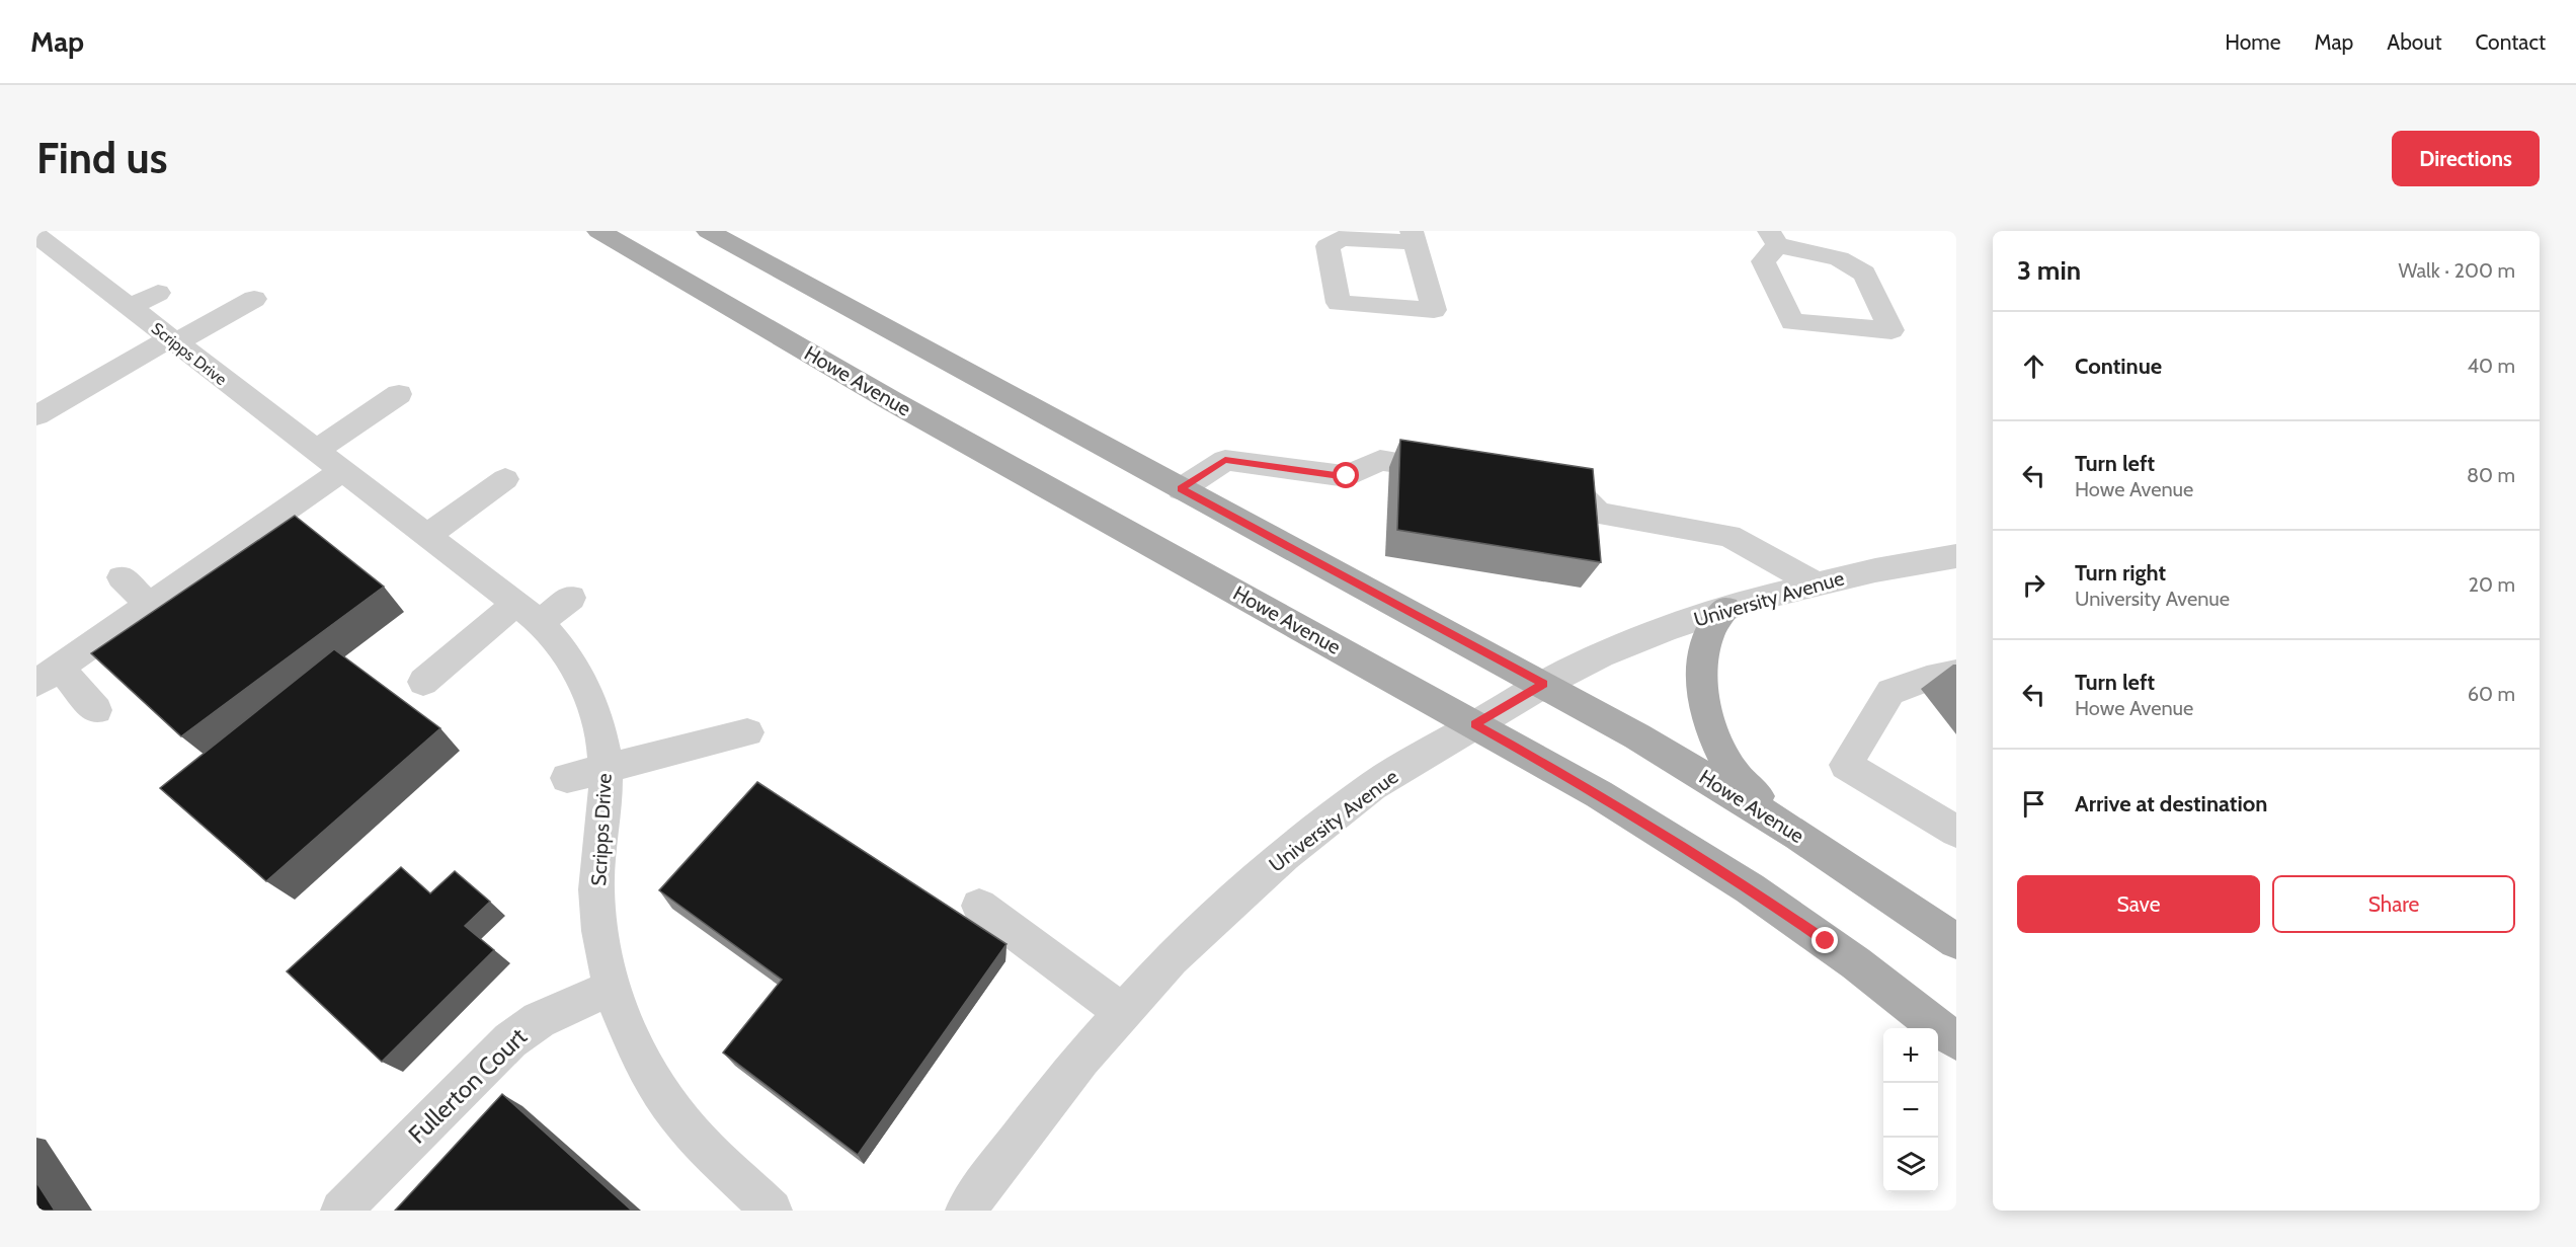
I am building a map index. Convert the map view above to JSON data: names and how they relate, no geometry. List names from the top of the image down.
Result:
{
  "streets": {
    "main road": ["Howe Avenue"],
    "street": ["Scripps Drive", "University Avenue", "Fullerton Court"]
  },
  "crossings": [
    ["Scripps Drive", "Fullerton Court"],
    ["Howe Avenue", "University Avenue"]
  ],
  "page": {
    "header": "Map",
    "nav": [
      "Home",
      "Map",
      "About",
      "Contact"
    ],
    "buttons": [
      "Directions",
      ["Save", "Share"]
    ],
    "title": "Find us",
    "heading": ["3 min", "Walk · 200 m"],
    "list": [
      ["Continue", "40 m"],
      ["Turn left", "Howe Avenue", "80 m"],
      ["Turn right", "University Avenue", "20 m"],
      ["Turn left", "Howe Avenue", "60 m"],
      "Arrive at destination"
    ],
    "map_buttons": ["+", "−"]
  }
}
